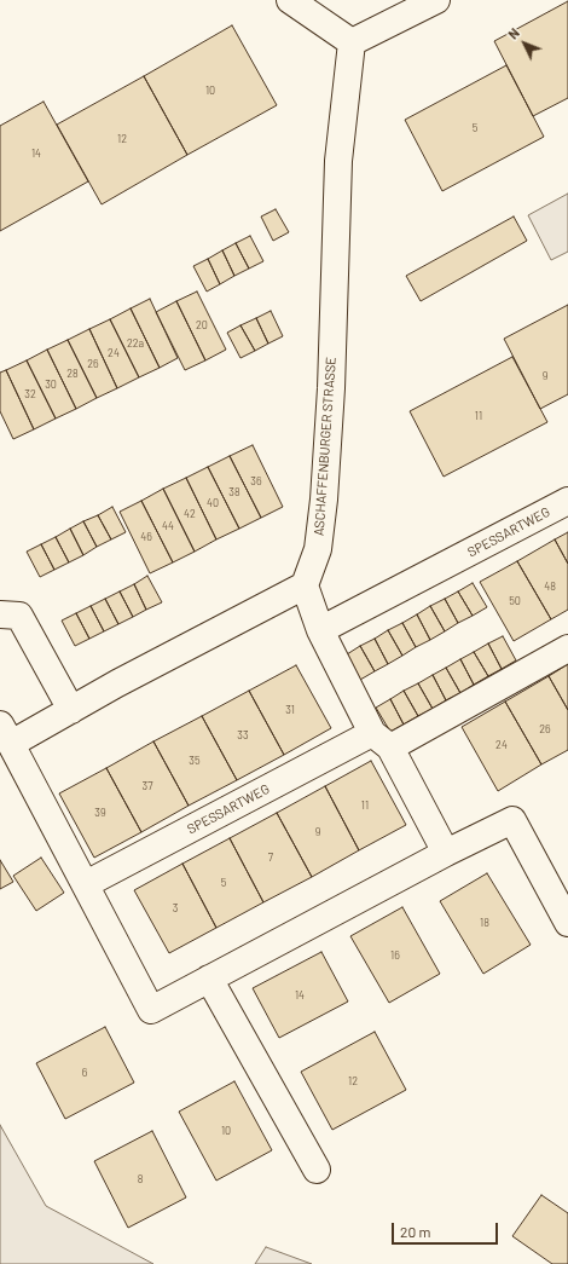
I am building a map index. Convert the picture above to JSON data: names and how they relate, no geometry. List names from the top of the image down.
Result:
{
  "streets": {
    "street": ["ASCHAFFENBURGER STRASSE", "SPESSARTWEG"]
  },
  "house_numbers": [
    "10",
    "5",
    "12",
    "14",
    "20",
    "22a",
    "24",
    "26",
    "28",
    "9",
    "30",
    "32",
    "11",
    "36",
    "38",
    "40",
    "42",
    "44",
    "46",
    "48",
    "50",
    "31",
    "26",
    "33",
    "24",
    "35",
    "37",
    "11",
    "39",
    "9",
    "7",
    "5",
    "3",
    "18",
    "16",
    "14",
    "6",
    "12",
    "10",
    "8"
  ],
  "scale_bar": "20 m",
  "north": "top left"
}
